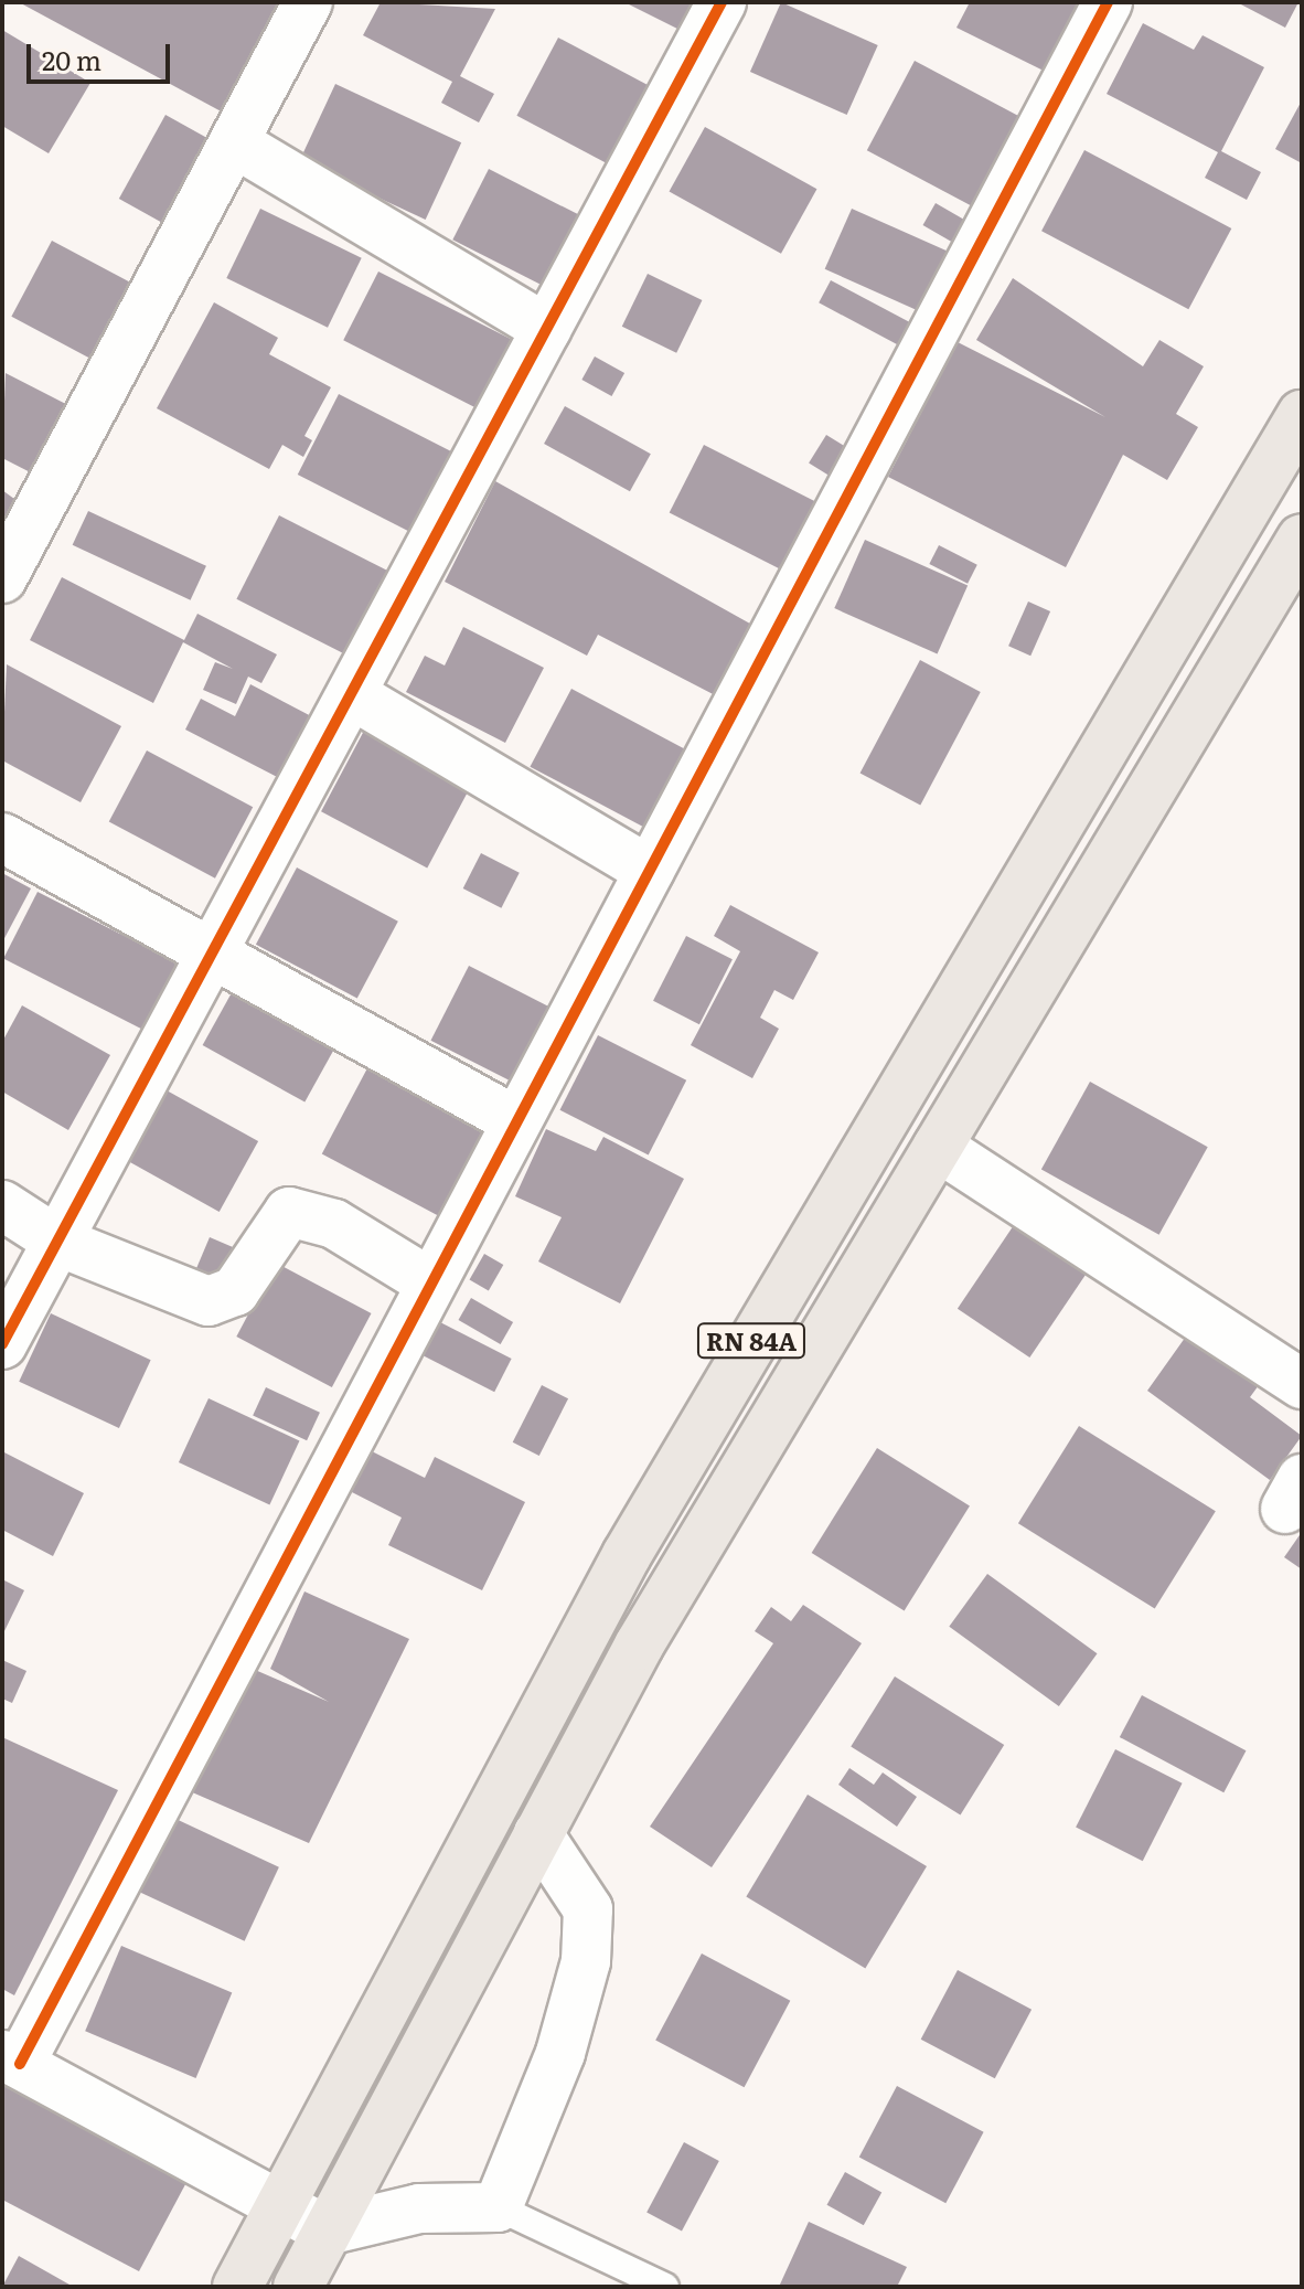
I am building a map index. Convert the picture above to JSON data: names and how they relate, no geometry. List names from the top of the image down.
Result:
{
  "streets": {
    "main road": ["RN 84A"]
  },
  "scale_bar": "20 m"
}
